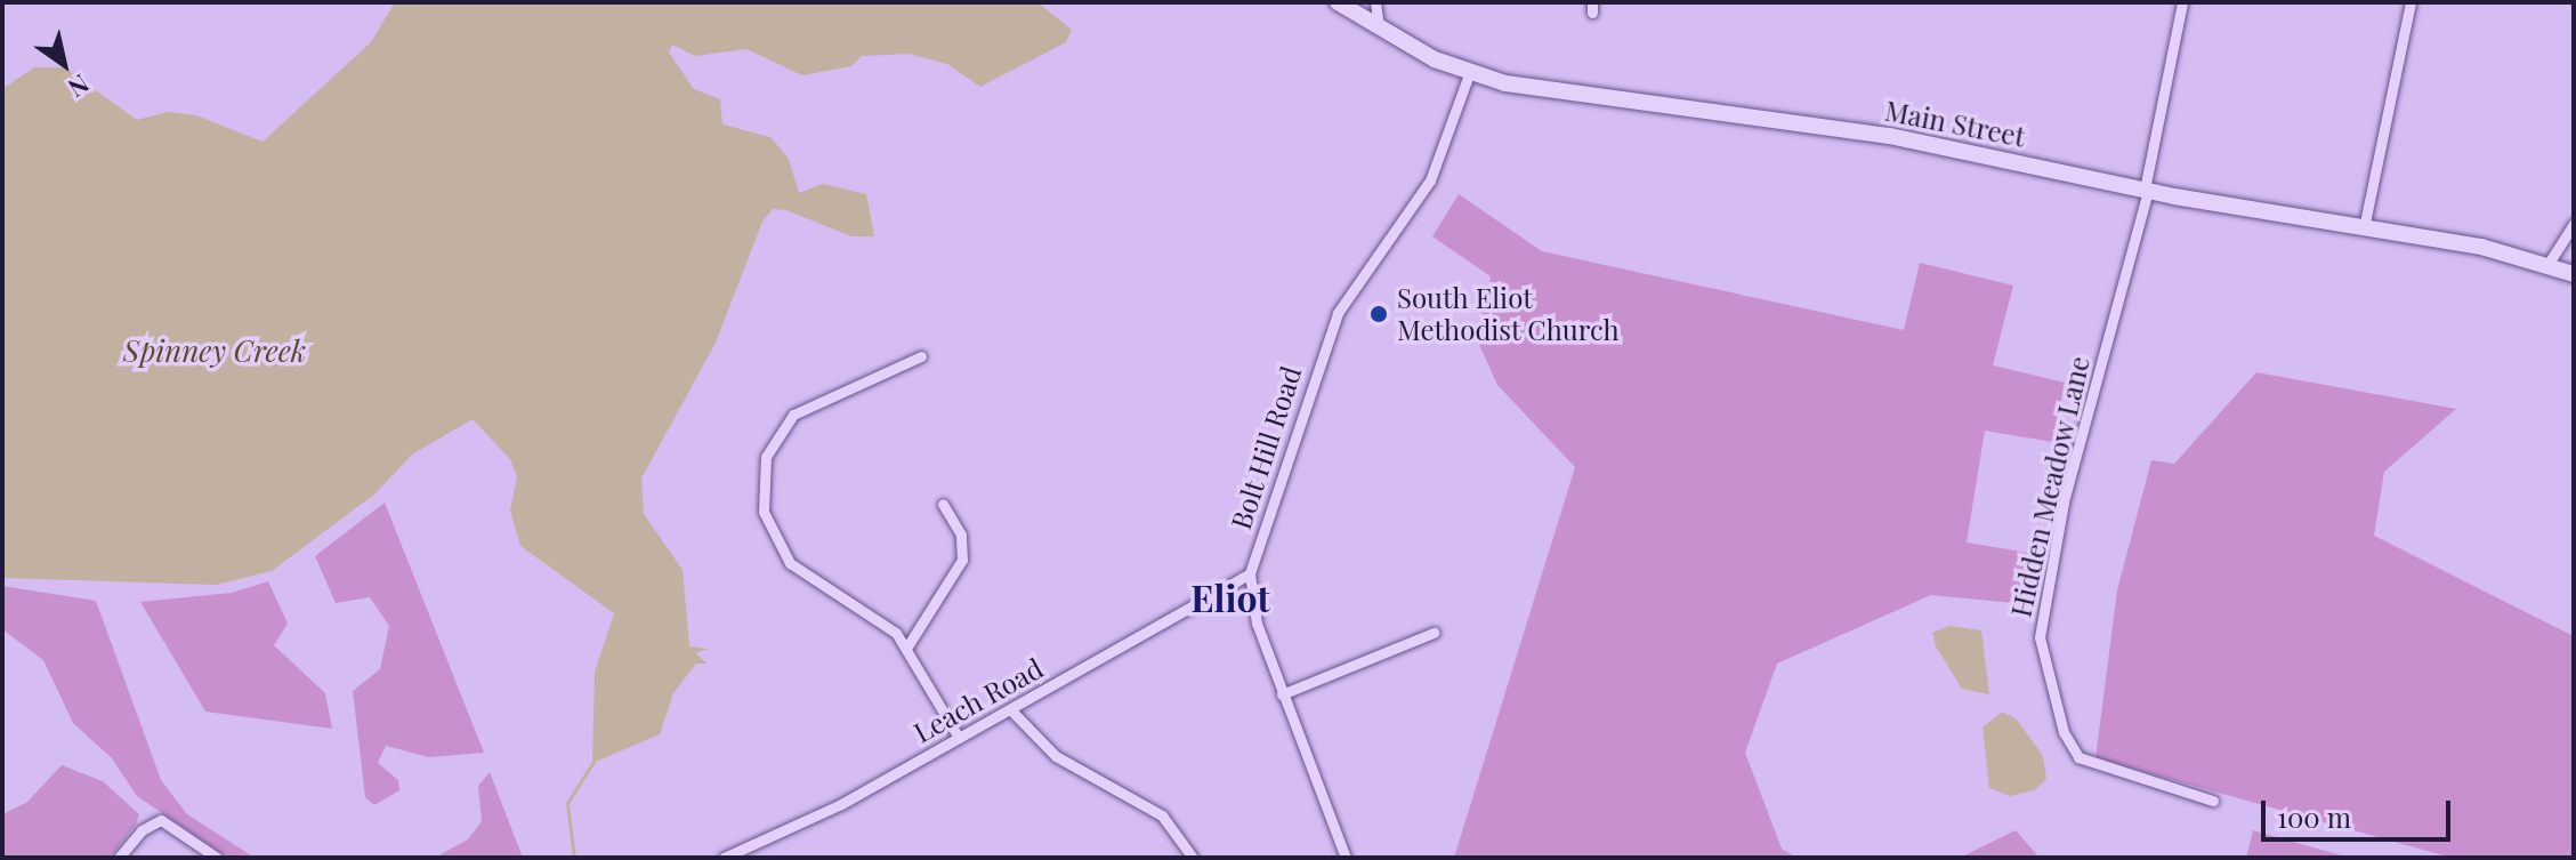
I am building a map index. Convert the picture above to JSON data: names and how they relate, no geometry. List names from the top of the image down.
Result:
{
  "streets": {
    "main road": ["Main Street"],
    "street": ["Bolt Hill Road", "Hidden Meadow Lane", "Leach Road"]
  },
  "crossings": [
    ["Main Street", "Bolt Hill Road"],
    ["Main Street", "Hidden Meadow Lane"],
    ["Bolt Hill Road", "Leach Road"]
  ],
  "districts": ["Eliot"],
  "water": ["Spinney Creek"],
  "places": ["South Eliot Methodist Church"],
  "scale_bar": "100 m",
  "north": "bottom right"
}
